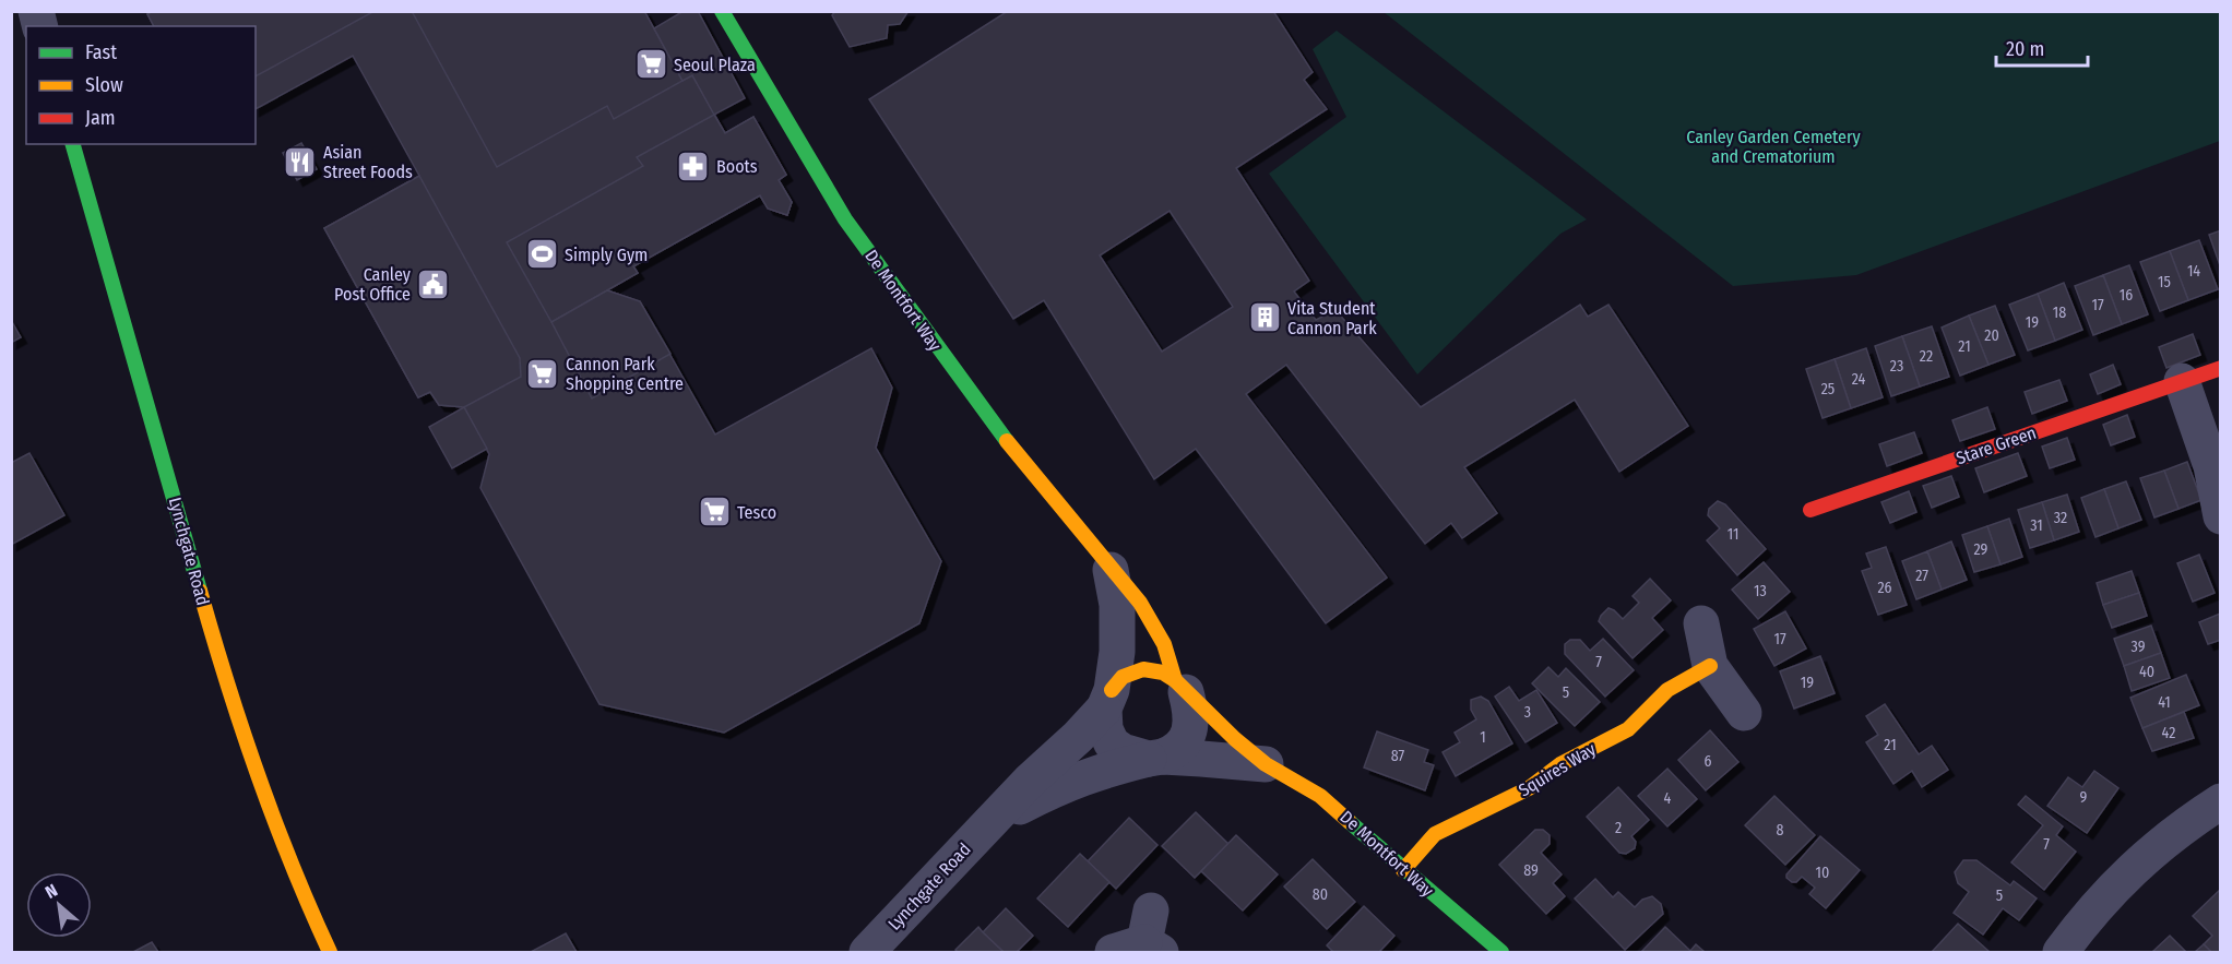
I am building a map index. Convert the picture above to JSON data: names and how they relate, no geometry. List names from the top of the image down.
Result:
{
  "streets": {
    "street": [
      "De Montfort Way",
      "Stare Green",
      "Lynchgate Road",
      "Squires Way"
    ]
  },
  "crossings": [
    ["De Montfort Way", "Lynchgate Road"],
    ["De Montfort Way", "Squires Way"]
  ],
  "parks": ["Canley Garden Cemetery and Crematorium"],
  "places": {
    "supermarket": ["Seoul Plaza", "Cannon Park Shopping Centre", "Tesco"],
    "restaurant": ["Asian Street Foods"],
    "pharmacy": ["Boots"],
    "sports": ["Simply Gym"],
    "public building": ["Canley Post Office"],
    "building": ["Vita Student Cannon Park"]
  },
  "house_numbers": [
    "14",
    "15",
    "16",
    "17",
    "18",
    "19",
    "20",
    "21",
    "22",
    "23",
    "24",
    "25",
    "32",
    "31",
    "11",
    "29",
    "27",
    "26",
    "13",
    "17",
    "39",
    "7",
    "40",
    "19",
    "5",
    "41",
    "3",
    "42",
    "1",
    "21",
    "87",
    "6",
    "9",
    "4",
    "2",
    "8",
    "7",
    "89",
    "10",
    "80",
    "5"
  ],
  "legend": ["Fast", "Slow", "Jam"],
  "scale_bar": "20 m",
  "north": "top left"
}
